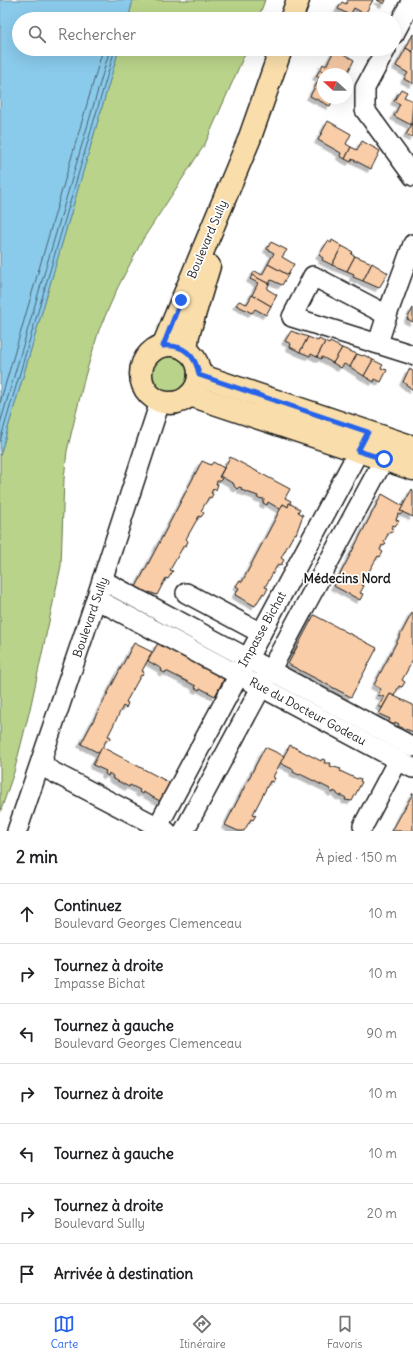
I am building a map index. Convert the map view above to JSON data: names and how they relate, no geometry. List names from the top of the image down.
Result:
{
  "streets": {
    "main road": ["Boulevard Sully"],
    "street": ["Impasse Bichat", "Rue du Docteur Godeau"]
  },
  "crossings": [
    ["Boulevard Sully", "Rue du Docteur Godeau"],
    ["Impasse Bichat", "Rue du Docteur Godeau"]
  ],
  "districts": ["Médecins Nord"],
  "north": "left",
  "page": {
    "search": "Rechercher",
    "heading": ["2 min", "À pied · 150 m"],
    "list": [
      ["Continuez", "Boulevard Georges Clemenceau", "10 m"],
      ["Tournez à droite", "Impasse Bichat", "10 m"],
      ["Tournez à gauche", "Boulevard Georges Clemenceau", "90 m"],
      ["Tournez à droite", "10 m"],
      ["Tournez à gauche", "10 m"],
      ["Tournez à droite", "Boulevard Sully", "20 m"],
      "Arrivée à destination"
    ],
    "nav": ["Carte", "Itinéraire", "Favoris"]
  }
}
